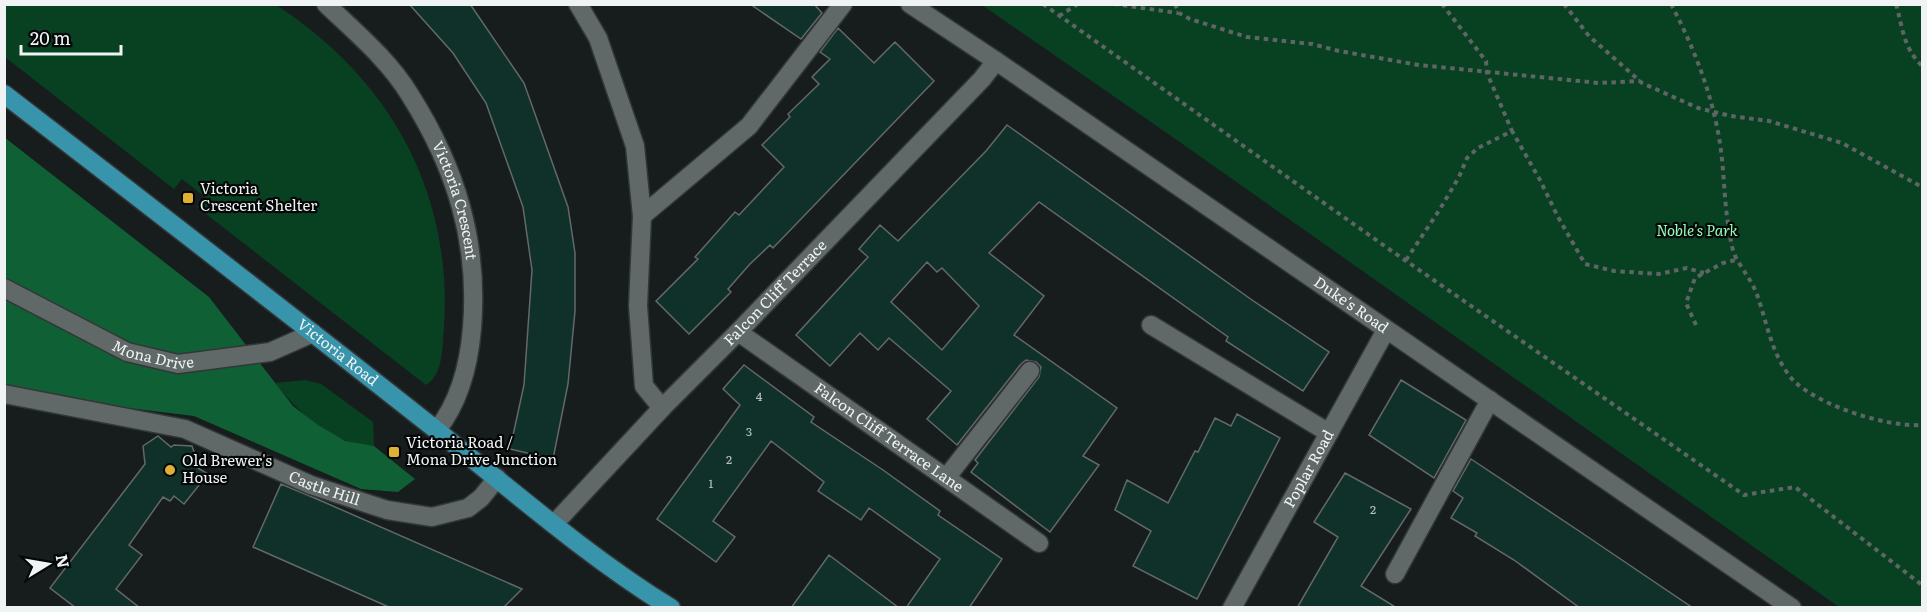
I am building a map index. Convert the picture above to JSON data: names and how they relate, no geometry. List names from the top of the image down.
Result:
{
  "streets": {
    "main road": ["Victoria Road"],
    "street": [
      "Victoria Crescent",
      "Falcon Cliff Terrace",
      "Duke's Road",
      "Mona Drive",
      "Falcon Cliff Terrace Lane",
      "Poplar Road",
      "Castle Hill"
    ]
  },
  "crossings": [
    ["Victoria Crescent", "Victoria Road"],
    ["Falcon Cliff Terrace", "Duke's Road"],
    ["Falcon Cliff Terrace", "Victoria Road"],
    ["Falcon Cliff Terrace", "Falcon Cliff Terrace Lane"],
    ["Duke's Road", "Poplar Road"],
    ["Mona Drive", "Victoria Road"],
    ["Victoria Road", "Castle Hill"]
  ],
  "parks": ["Noble's Park"],
  "places": {
    "transit": ["Victoria Crescent Shelter", "Victoria Road / Mona Drive Junction"],
    "other": ["Old Brewer's House"]
  },
  "house_numbers": [
    "4",
    "3",
    "2",
    "1",
    "2"
  ],
  "scale_bar": "20 m",
  "north": "right"
}
